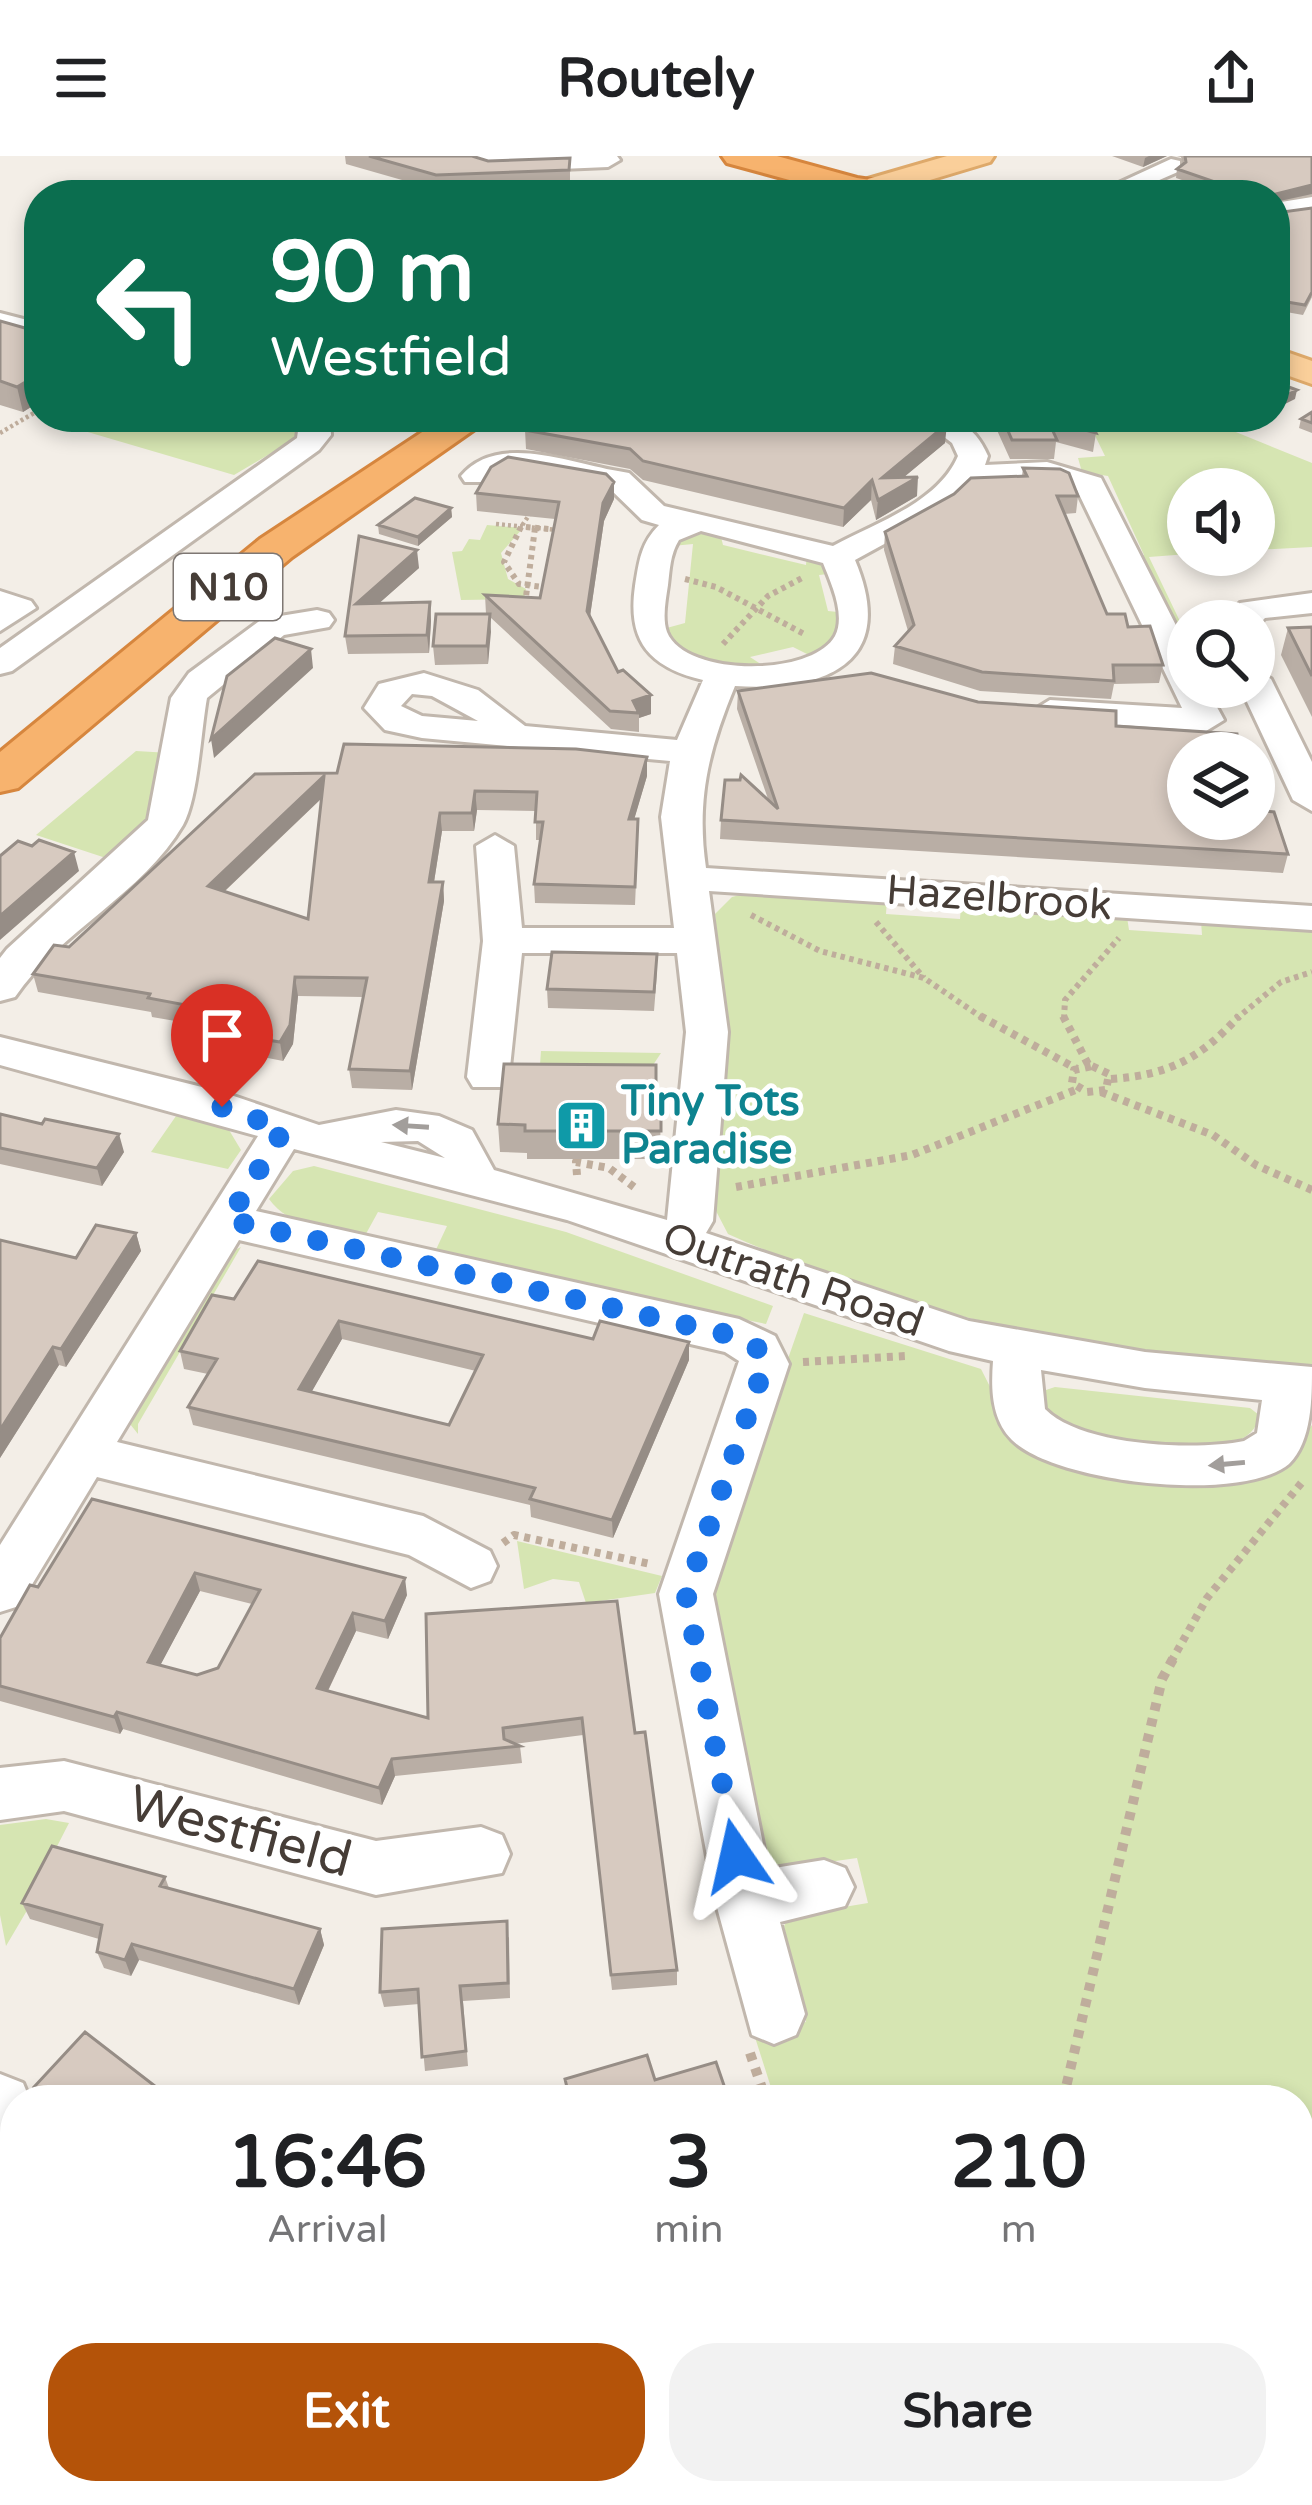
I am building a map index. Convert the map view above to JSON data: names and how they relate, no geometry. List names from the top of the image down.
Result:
{
  "streets": {
    "highway": ["N10"],
    "street": ["Hazelbrook", "Outrath Road", "Westfield"]
  },
  "places": {
    "building": ["Tiny Tots Paradise"]
  },
  "page": {
    "header": "Routely",
    "turn": ["90 m", "Westfield"],
    "eta": [
      "16:46",
      "Arrival",
      "3",
      "min",
      "210",
      "m"
    ],
    "buttons": ["Exit", "Share"]
  }
}
